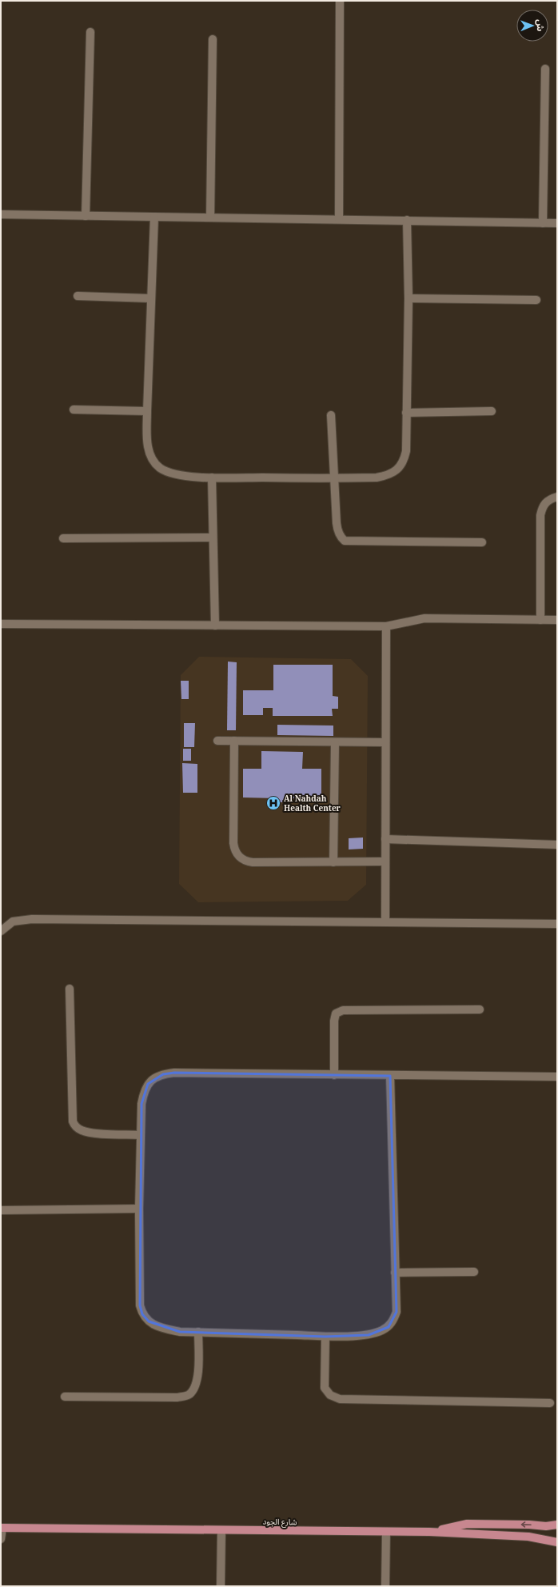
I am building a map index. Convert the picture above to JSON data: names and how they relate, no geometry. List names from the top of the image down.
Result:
{
  "streets": {
    "main road": ["شارع الجود"]
  },
  "places": {
    "hospital": ["Al Nahdah Health Center"]
  },
  "north": "right"
}
